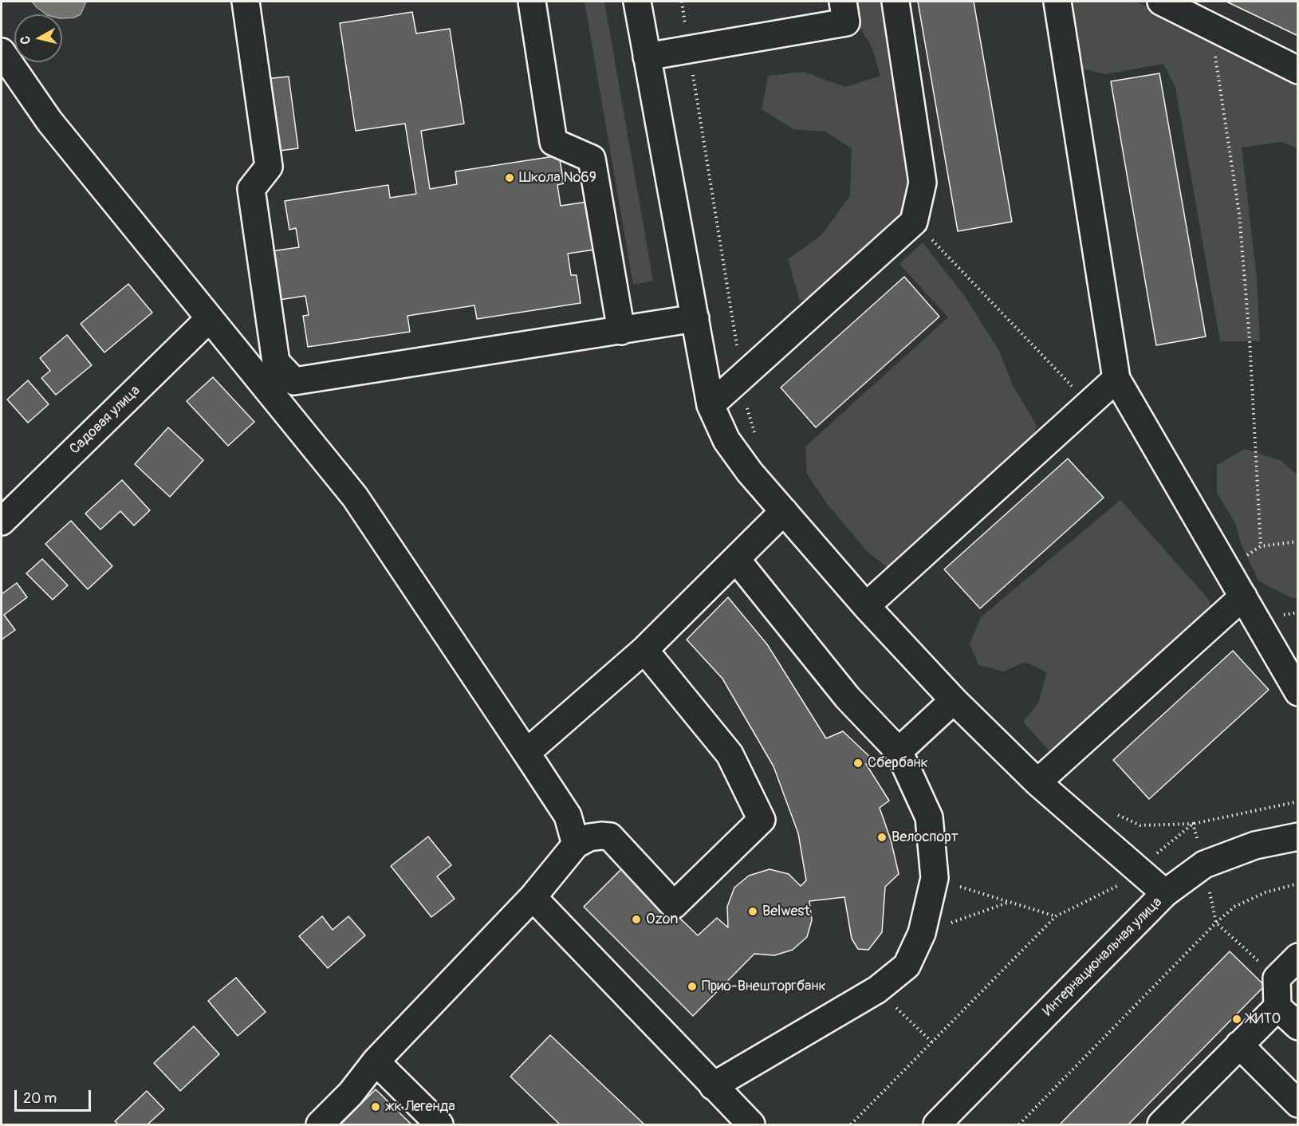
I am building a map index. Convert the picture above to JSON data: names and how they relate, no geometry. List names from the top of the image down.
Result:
{
  "streets": {
    "street": ["Садовая улица", "Интернациональная улица"]
  },
  "places": [
    "Школа №69",
    "Сбербанк",
    "Велоспорт",
    "Belwest",
    "Ozon",
    "Прио-Внешторгбанк",
    "ЖИТО",
    "жк Легенда"
  ],
  "scale_bar": "20 m",
  "north": "left"
}
